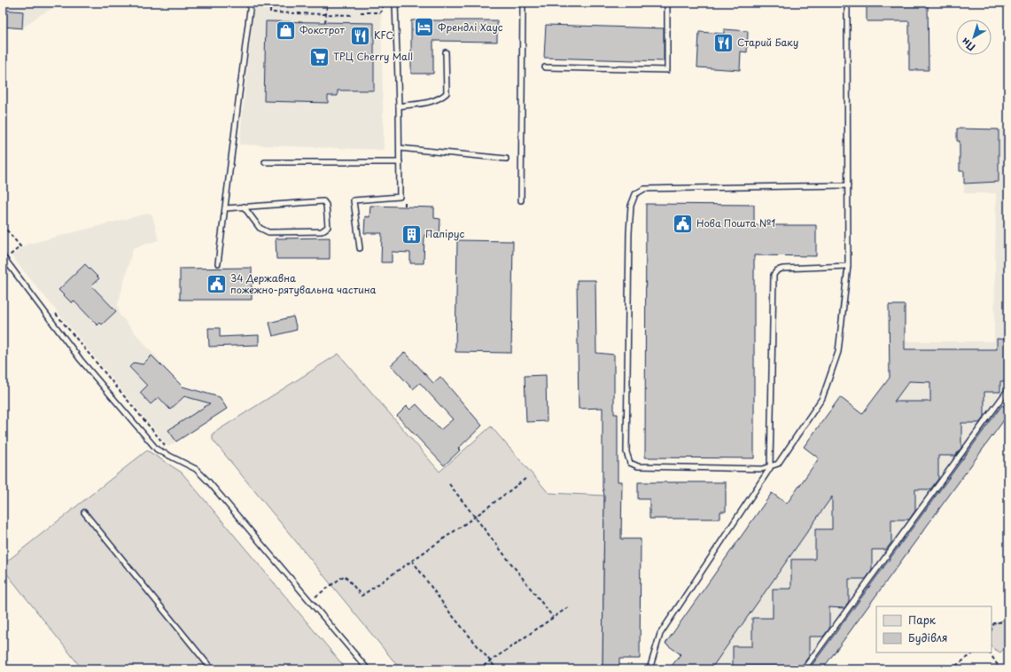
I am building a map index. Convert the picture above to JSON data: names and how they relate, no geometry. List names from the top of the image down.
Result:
{
  "places": {
    "hotel": ["Френдлі Хаус"],
    "shop": ["Фокстрот"],
    "restaurant": ["KFC", "Старий Баку"],
    "supermarket": ["ТРЦ Cherry Mall"],
    "public building": ["Нова Пошта №1", "34 Державна пожежно-рятувальна частина"],
    "building": ["Папірус"]
  },
  "legend": ["Парк", "Будівля"],
  "north": "bottom left"
}
